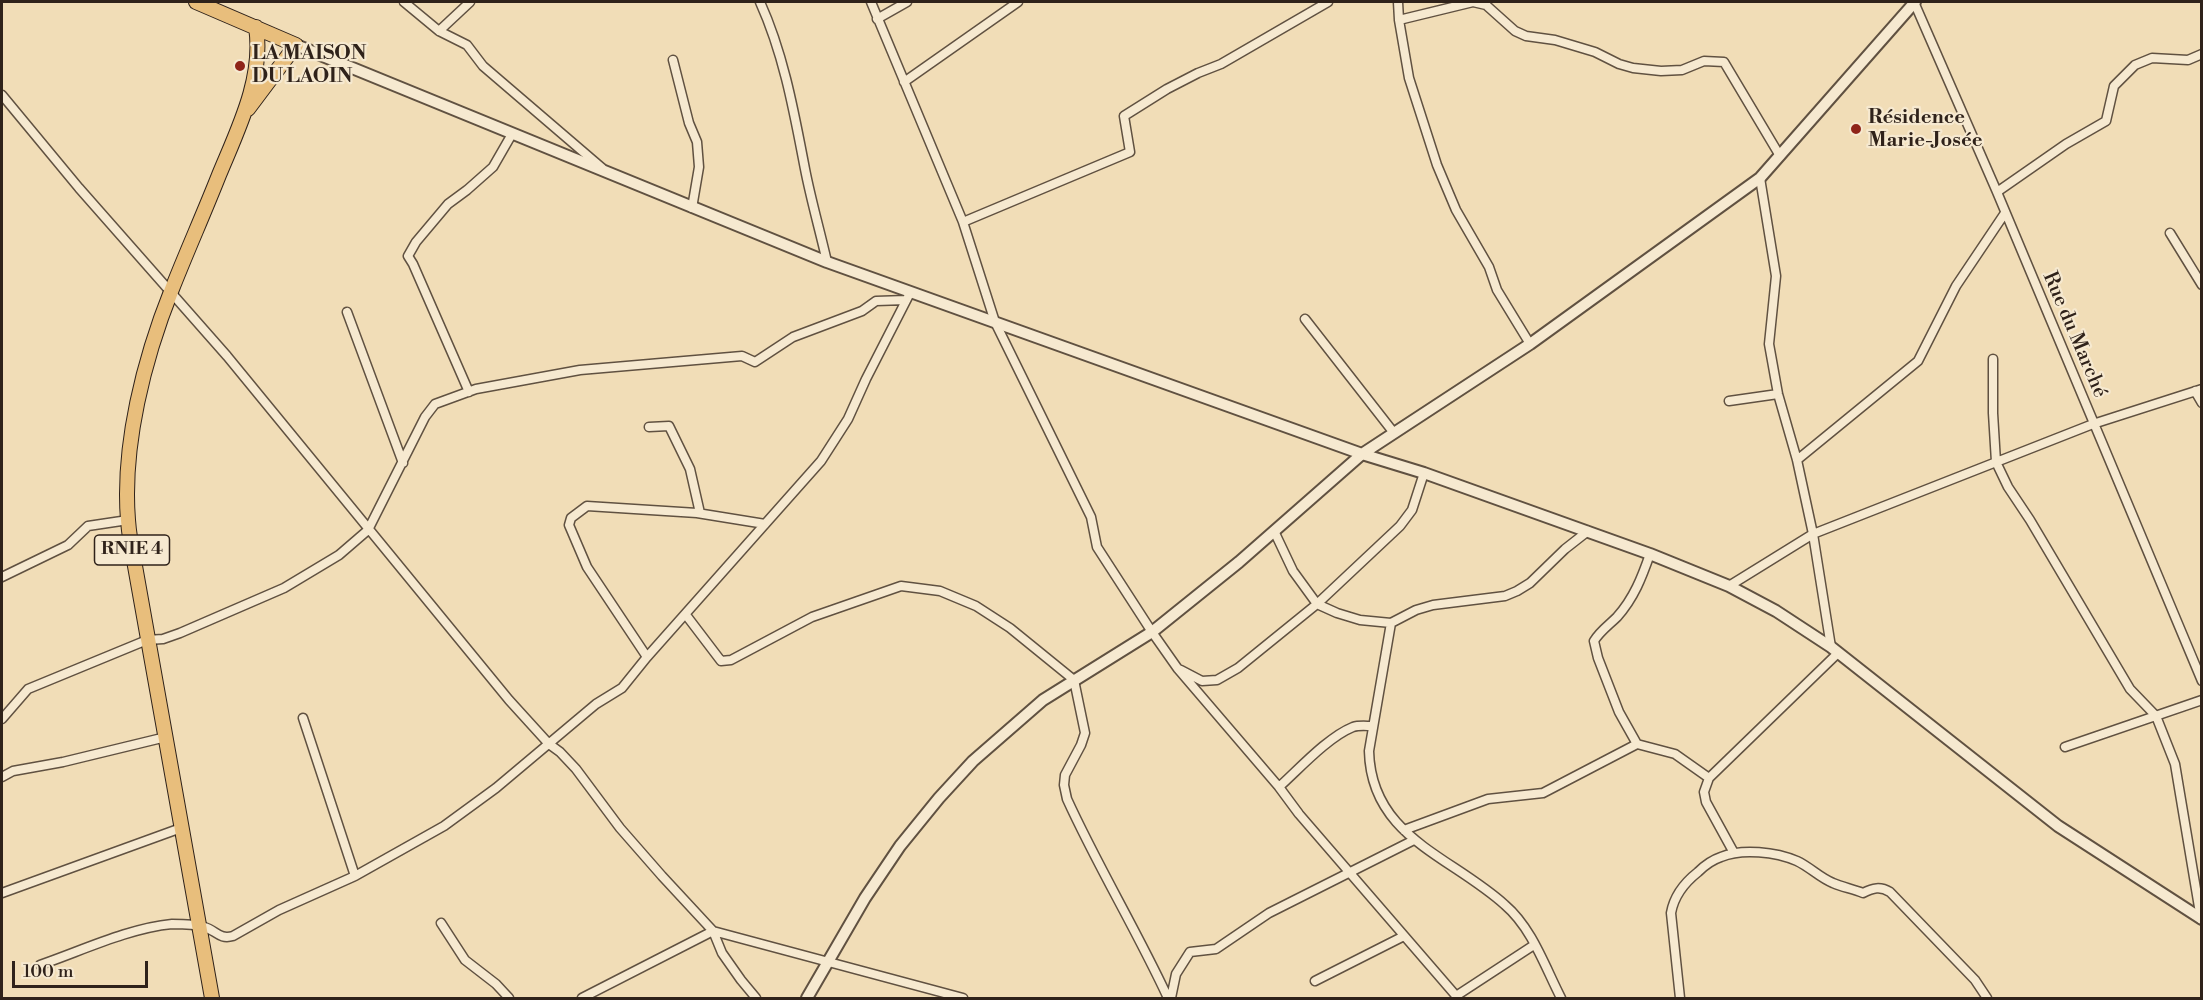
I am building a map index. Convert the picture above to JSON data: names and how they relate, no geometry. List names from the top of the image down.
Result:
{
  "streets": {
    "main road": ["RNIE 4"],
    "street": ["Rue du Marché"]
  },
  "places": ["LA MAISON DU LAOIN", "Résidence Marie-Josée"],
  "scale_bar": "100 m"
}
